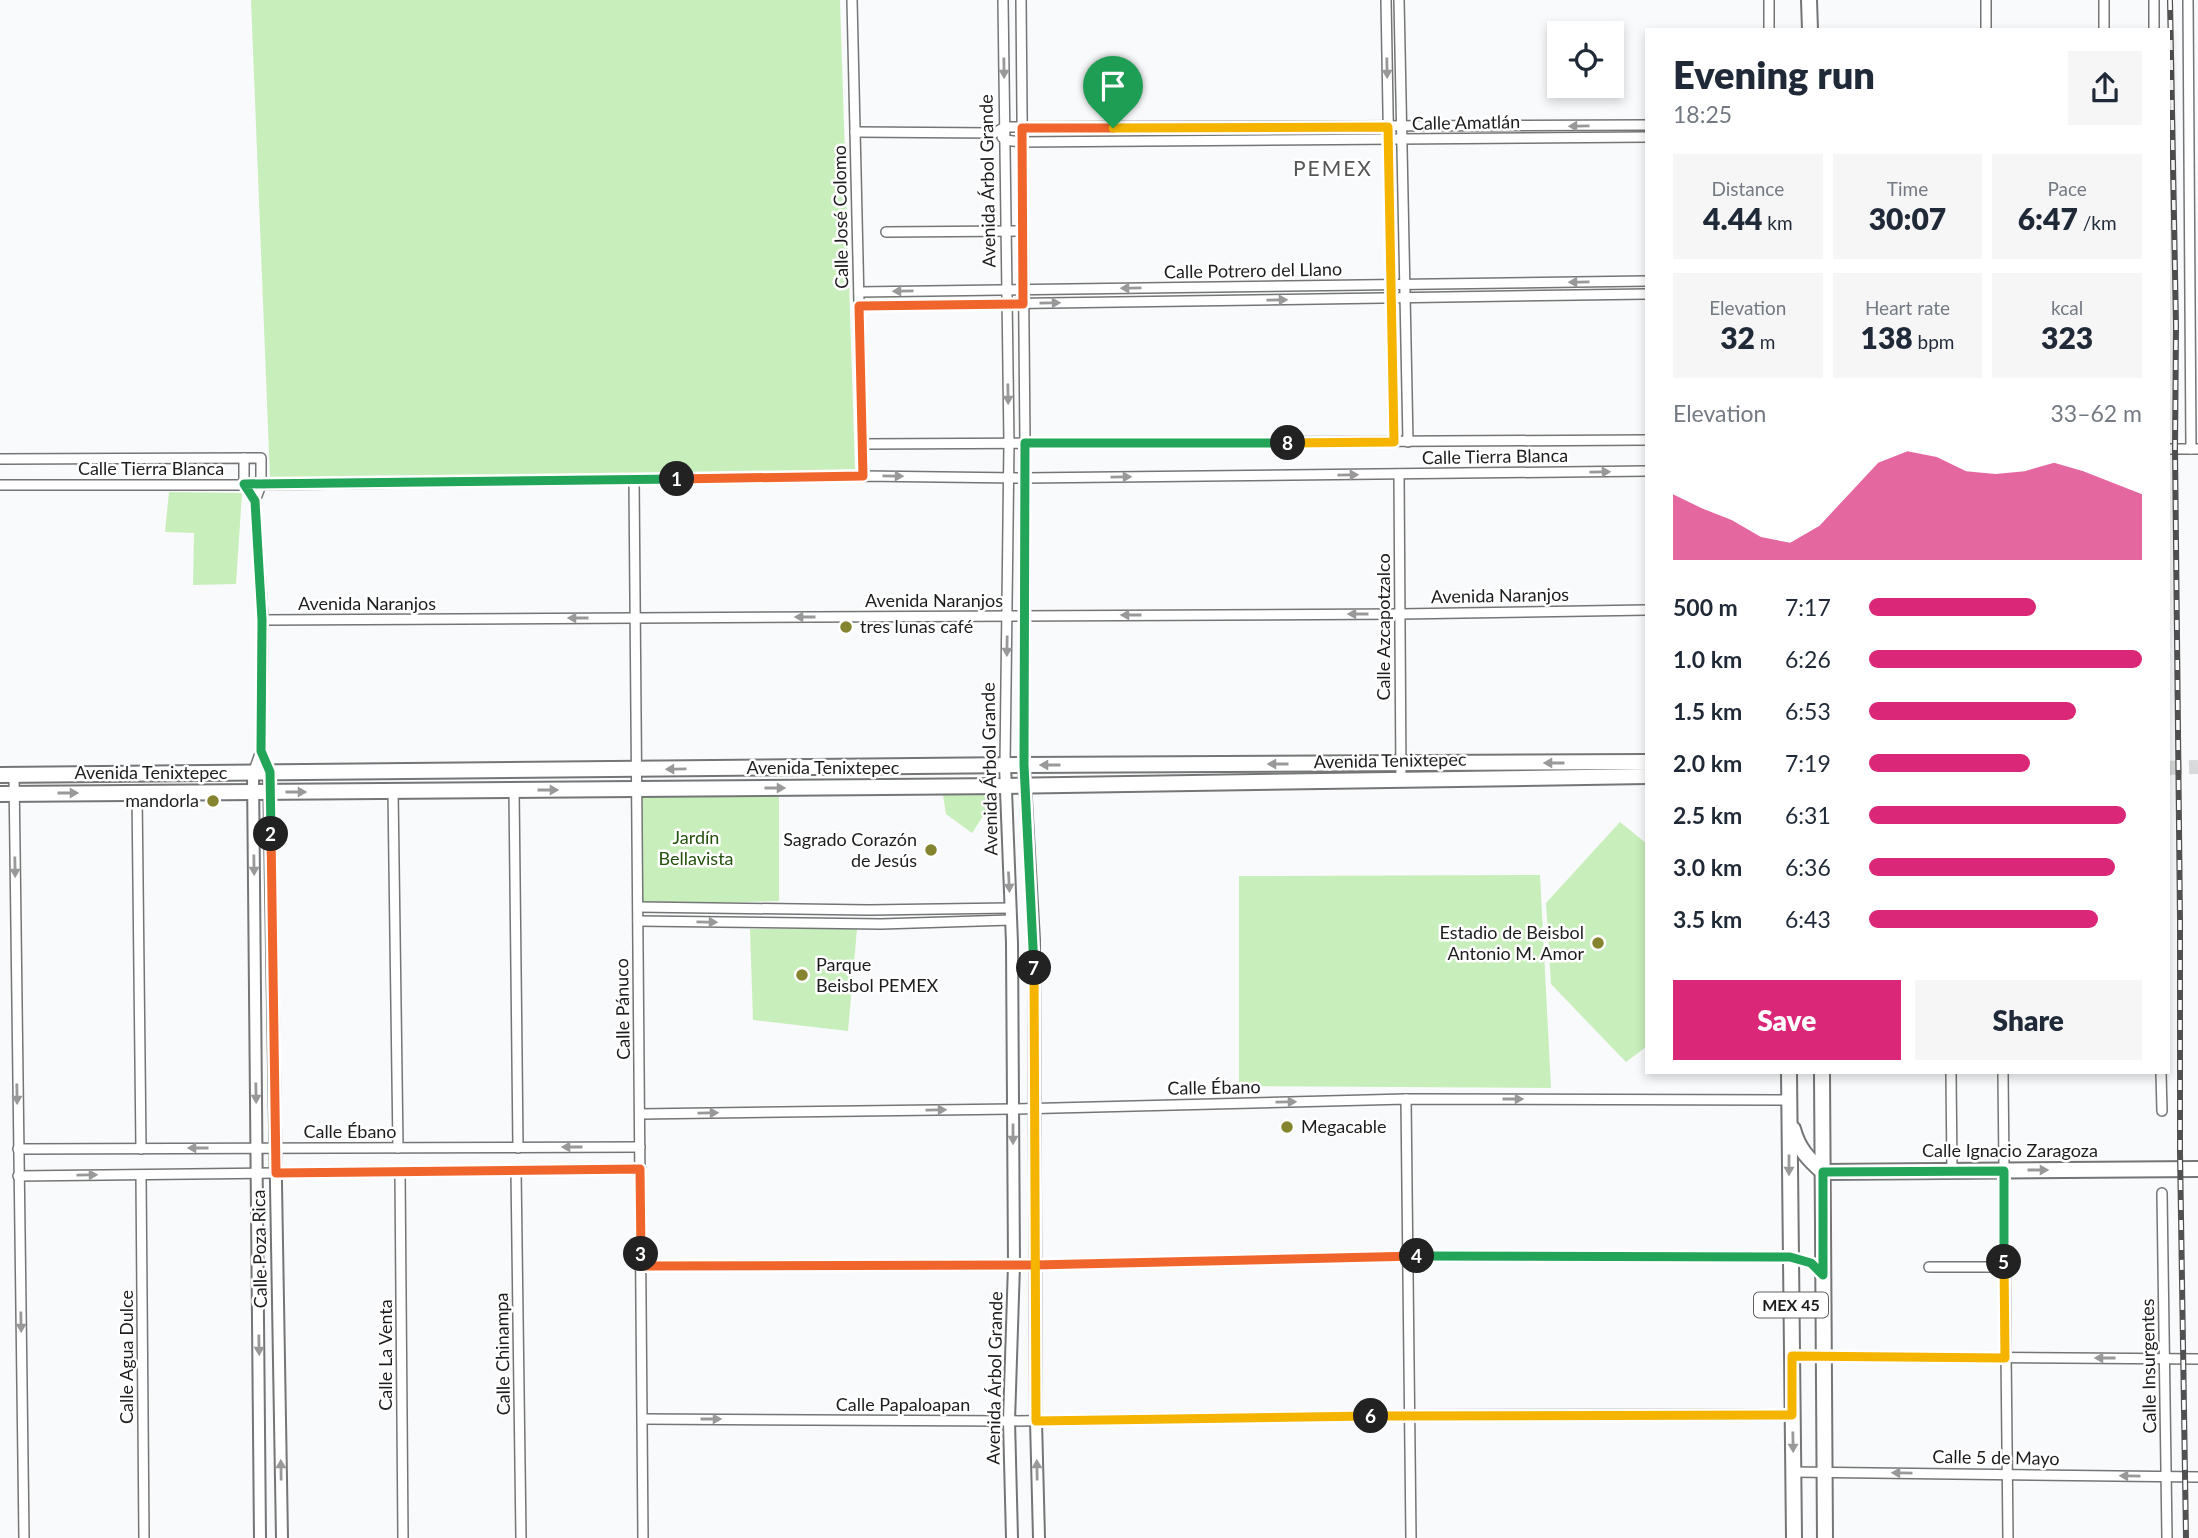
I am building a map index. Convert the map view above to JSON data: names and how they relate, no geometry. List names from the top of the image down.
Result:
{
  "streets": {
    "main road": ["Avenida Tenixtepec", "Calle Ignacio Zaragoza", "MEX 45"],
    "street": [
      "Calle Amatlán",
      "Avenida Árbol Grande",
      "Calle José Colomo",
      "Calle Potrero del Llano",
      "Calle Tierra Blanca",
      "Avenida Naranjos",
      "Calle Azcapotzalco",
      "Calle Pánuco",
      "Calle Ébano",
      "Calle Poza Rica",
      "Calle Chinampa",
      "Calle La Venta",
      "Calle Agua Dulce",
      "Calle Insurgentes",
      "Calle Papaloapan",
      "Calle 5 de Mayo"
    ]
  },
  "crossings": [
    ["Calle Amatlán", "Avenida Árbol Grande"],
    ["Avenida Árbol Grande", "Calle Potrero del Llano"],
    ["Avenida Árbol Grande", "Calle Tierra Blanca"],
    ["Avenida Árbol Grande", "Avenida Naranjos"],
    ["Avenida Árbol Grande", "Avenida Tenixtepec"],
    ["Avenida Árbol Grande", "Calle Ébano"],
    ["Avenida Árbol Grande", "Calle Papaloapan"],
    ["Calle José Colomo", "Calle Potrero del Llano"],
    ["Calle José Colomo", "Calle Tierra Blanca"],
    ["Calle Tierra Blanca", "Calle Azcapotzalco"],
    ["Calle Tierra Blanca", "Calle Pánuco"],
    ["Calle Tierra Blanca", "Calle Poza Rica"],
    ["Avenida Naranjos", "Calle Azcapotzalco"],
    ["Avenida Naranjos", "Calle Pánuco"],
    ["Avenida Naranjos", "Calle Poza Rica"],
    ["Calle Azcapotzalco", "Avenida Tenixtepec"],
    ["Avenida Tenixtepec", "Calle Pánuco"],
    ["Avenida Tenixtepec", "Calle Poza Rica"],
    ["Calle Pánuco", "Calle Ébano"],
    ["Calle Pánuco", "Calle Papaloapan"],
    ["Calle Ébano", "Calle Poza Rica"],
    ["Calle Ébano", "MEX 45"],
    ["Calle Ignacio Zaragoza", "MEX 45"],
    ["MEX 45", "Calle Papaloapan"],
    ["MEX 45", "Calle 5 de Mayo"],
    ["Calle Insurgentes", "Calle 5 de Mayo"]
  ],
  "one_way": ["Avenida Naranjos", "Calle Ignacio Zaragoza", "Calle 5 de Mayo"],
  "districts": ["PEMEX"],
  "parks": ["Jardín Bellavista"],
  "places": [
    "tres lunas café",
    "mandorla",
    "Sagrado Corazón de Jesús",
    "Estadio de Beisbol Antonio M. Amor",
    "Parque Beisbol PEMEX",
    "Megacable"
  ],
  "page": {
    "heading": ["Evening run", "18:25"],
    "stats": [
      ["Distance", "4.44 km"],
      ["Time", "30:07"],
      ["Pace", "6:47 /km"],
      ["Elevation", "32 m"],
      ["Heart rate", "138 bpm"],
      ["kcal", "323"]
    ],
    "chart": ["Elevation", "33–62 m"],
    "pins": [
      "8",
      "1",
      "2",
      "7",
      "3",
      "4",
      "5",
      "6"
    ],
    "list": [
      {
        "name": "500 m",
        "note": "7:17"
      },
      {
        "name": "1.0 km",
        "note": "6:26"
      },
      {
        "name": "1.5 km",
        "note": "6:53"
      },
      {
        "name": "2.0 km",
        "note": "7:19"
      },
      {
        "name": "2.5 km",
        "note": "6:31"
      },
      {
        "name": "3.0 km",
        "note": "6:36"
      },
      {
        "name": "3.5 km",
        "note": "6:43"
      }
    ],
    "buttons": ["Save", "Share"]
  }
}
